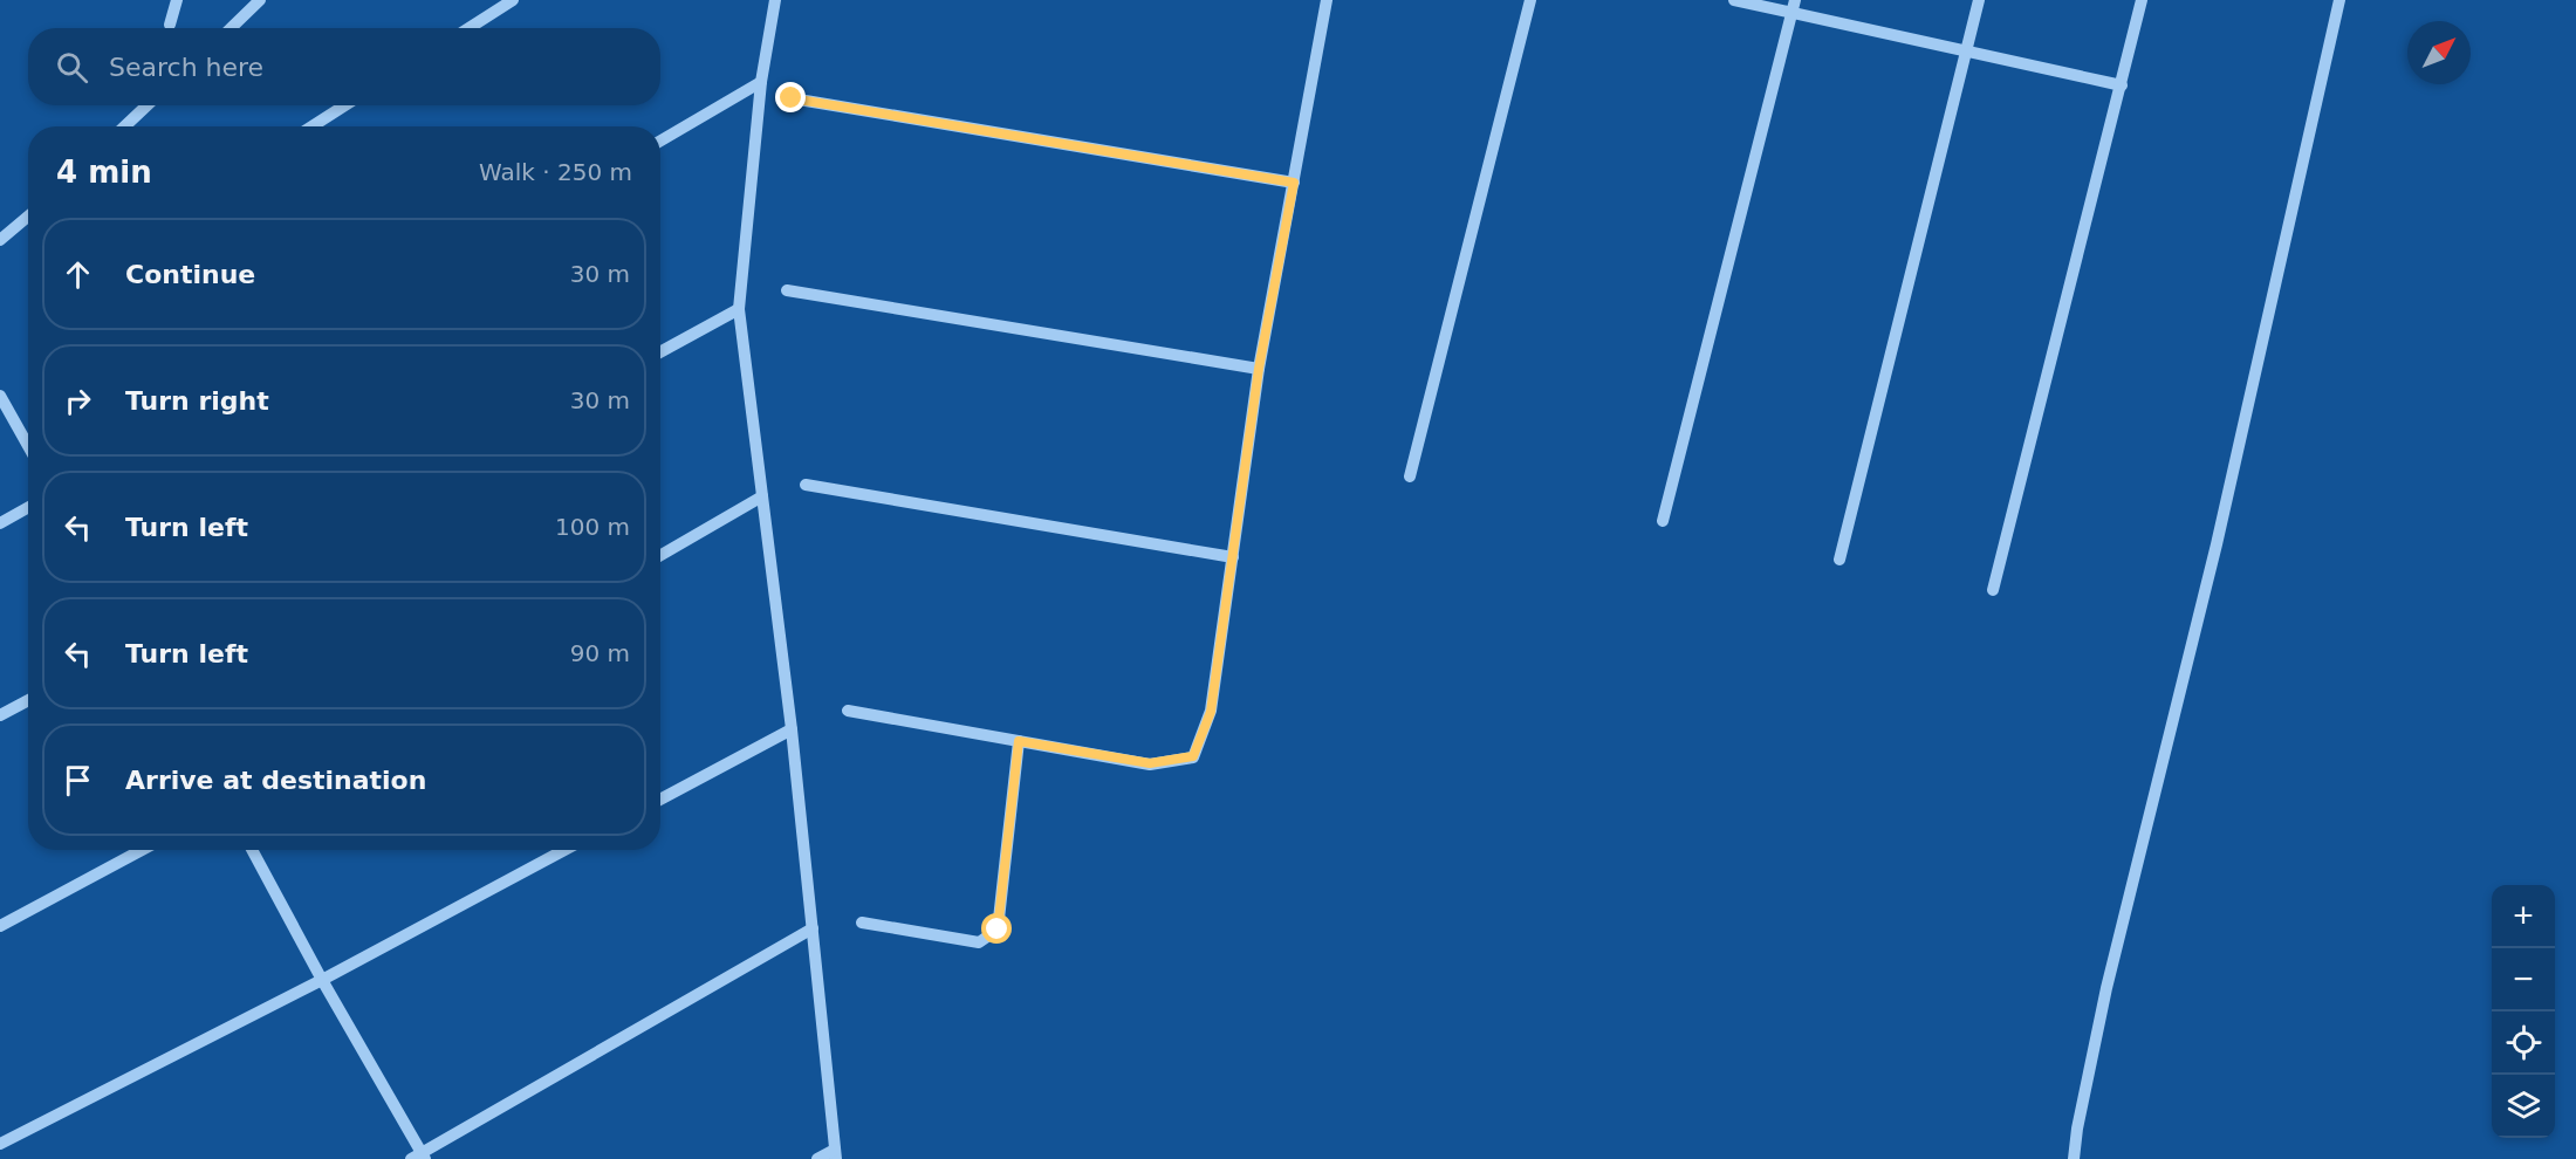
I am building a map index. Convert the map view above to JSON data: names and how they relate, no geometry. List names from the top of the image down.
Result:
{
  "north": "top right",
  "page": {
    "search": "Search here",
    "heading": ["4 min", "Walk · 250 m"],
    "list": [
      ["Continue", "30 m"],
      ["Turn right", "30 m"],
      ["Turn left", "100 m"],
      ["Turn left", "90 m"],
      "Arrive at destination"
    ],
    "map_buttons": ["+", "−"]
  }
}
